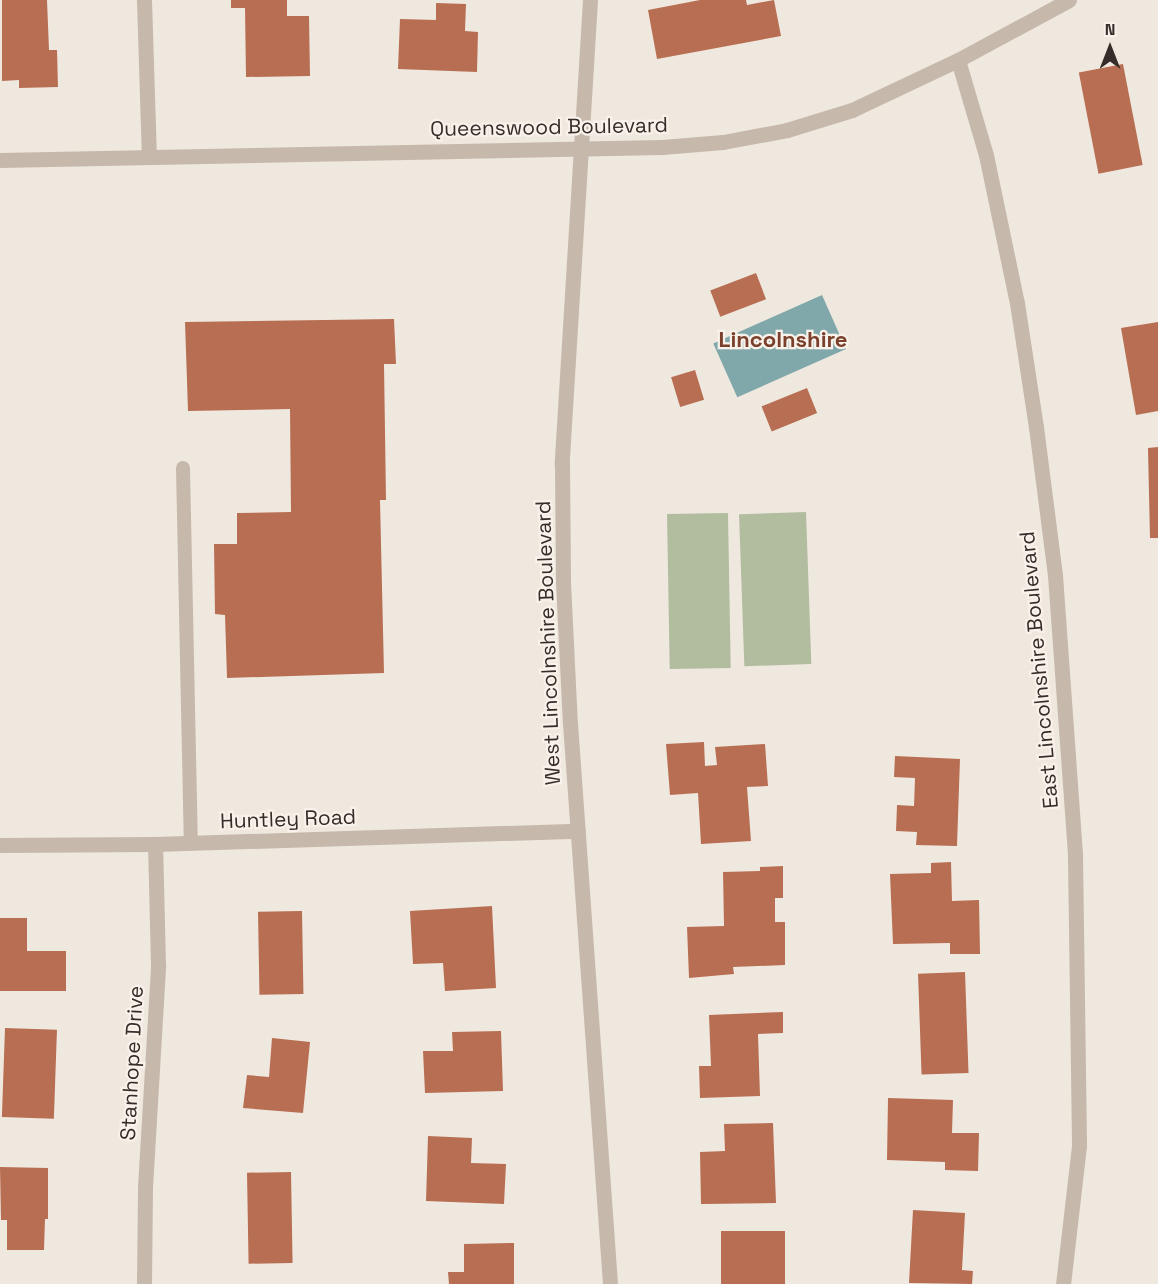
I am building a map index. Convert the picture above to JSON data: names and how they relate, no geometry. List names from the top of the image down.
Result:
{
  "streets": {
    "street": [
      "Queenswood Boulevard",
      "West Lincolnshire Boulevard",
      "East Lincolnshire Boulevard",
      "Huntley Road",
      "Stanhope Drive"
    ]
  },
  "crossings": [
    ["Queenswood Boulevard", "West Lincolnshire Boulevard"],
    ["Queenswood Boulevard", "East Lincolnshire Boulevard"],
    ["West Lincolnshire Boulevard", "Huntley Road"],
    ["Huntley Road", "Stanhope Drive"]
  ],
  "districts": ["Lincolnshire"],
  "north": "top"
}
